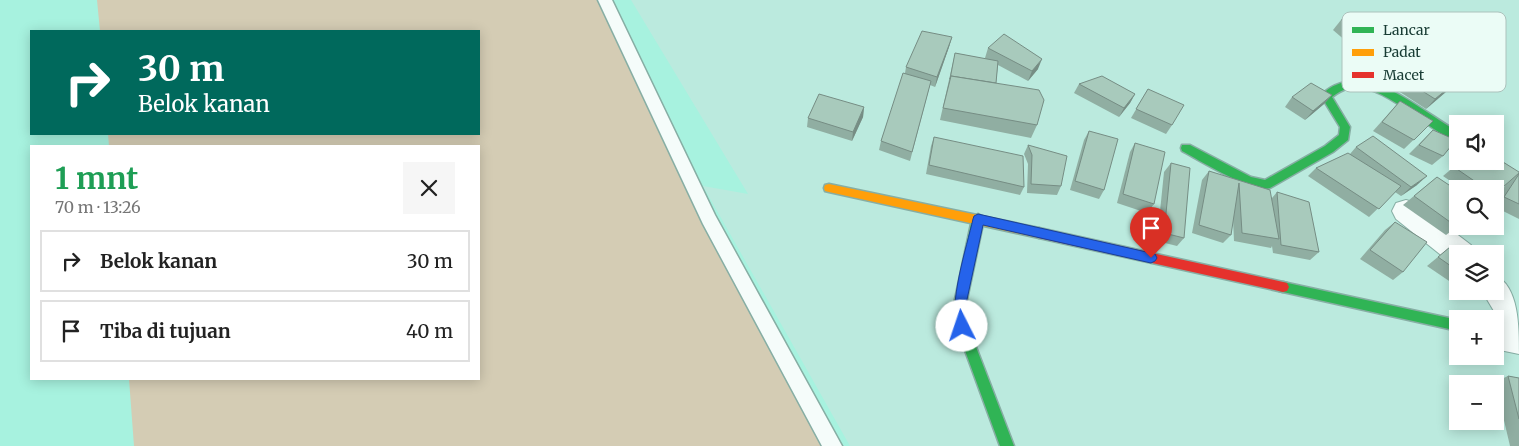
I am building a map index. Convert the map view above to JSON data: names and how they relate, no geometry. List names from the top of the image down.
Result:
{
  "legend": ["Lancar", "Padat", "Macet"],
  "page": {
    "turn": ["30 m", "Belok kanan"],
    "map_buttons": ["+", "−"],
    "heading": ["1 mnt", "70 m · 13:26"],
    "list": [
      {
        "name": "Belok kanan",
        "value": "30 m"
      },
      {
        "name": "Tiba di tujuan",
        "value": "40 m"
      }
    ]
  }
}
